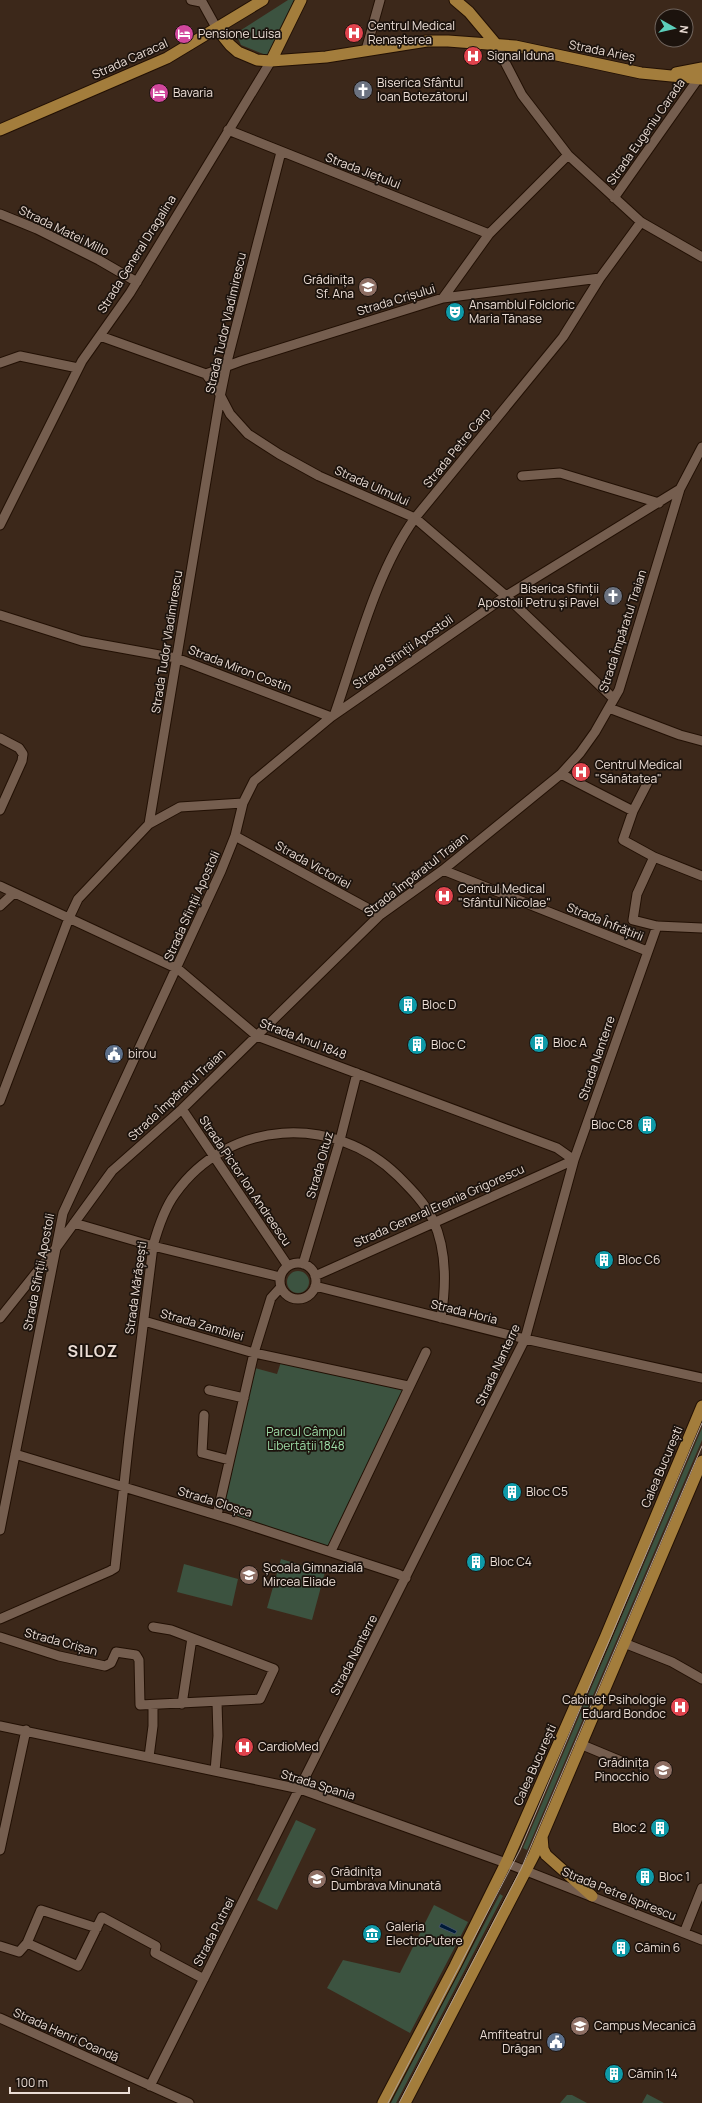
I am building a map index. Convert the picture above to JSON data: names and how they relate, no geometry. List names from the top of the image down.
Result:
{
  "streets": {
    "main road": [
      "Strada Arieș",
      "Strada Caracal",
      "Strada General Dragalina",
      "Calea București"
    ],
    "street": [
      "Strada Eugeniu Carada",
      "Strada Jiețului",
      "Strada Matei Millo",
      "Strada Crișului",
      "Strada Tudor Vladimirescu",
      "Strada Petre Carp",
      "Strada Ulmului",
      "Strada Împăratul Traian",
      "Strada Sfinții Apostoli",
      "Strada Miron Costin",
      "Strada Victoriei",
      "Strada Înfrățirii",
      "Strada Anul 1848",
      "Strada Nanterre",
      "Strada Oituz",
      "Strada Pictor Ion Andreescu",
      "Strada General Eremia Grigorescu",
      "Strada Mărășești",
      "Strada Horia",
      "Strada Zambilei",
      "Strada Cloșca",
      "Strada Crișan",
      "Strada Spania",
      "Strada Petre Ispirescu",
      "Strada Putnei",
      "Strada Henri Coandă"
    ]
  },
  "crossings": [
    ["Strada Arieș", "Strada Caracal"],
    ["Strada Arieș", "Strada Eugeniu Carada"],
    ["Strada Arieș", "Strada General Dragalina"],
    ["Strada Jiețului", "Strada General Dragalina"],
    ["Strada Jiețului", "Strada Tudor Vladimirescu"],
    ["Strada Matei Millo", "Strada General Dragalina"],
    ["Strada Crișului", "Strada Tudor Vladimirescu"],
    ["Strada Crișului", "Strada Petre Carp"],
    ["Strada Crișului", "Strada Ulmului"],
    ["Strada Tudor Vladimirescu", "Strada Ulmului"],
    ["Strada Tudor Vladimirescu", "Strada Miron Costin"],
    ["Strada Petre Carp", "Strada Ulmului"],
    ["Strada Petre Carp", "Strada Sfinții Apostoli"],
    ["Strada Petre Carp", "Strada Miron Costin"],
    ["Strada Ulmului", "Strada Împăratul Traian"],
    ["Strada Ulmului", "Strada Sfinții Apostoli"],
    ["Strada Împăratul Traian", "Strada Sfinții Apostoli"],
    ["Strada Împăratul Traian", "Strada Victoriei"],
    ["Strada Împăratul Traian", "Strada Înfrățirii"],
    ["Strada Împăratul Traian", "Strada Anul 1848"],
    ["Strada Împăratul Traian", "Strada Pictor Ion Andreescu"],
    ["Strada Sfinții Apostoli", "Strada Miron Costin"],
    ["Strada Sfinții Apostoli", "Strada Victoriei"],
    ["Strada Sfinții Apostoli", "Strada Anul 1848"],
    ["Strada Sfinții Apostoli", "Strada Cloșca"],
    ["Strada Înfrățirii", "Strada Nanterre"],
    ["Strada Anul 1848", "Strada Nanterre"],
    ["Strada Anul 1848", "Strada Oituz"],
    ["Strada Anul 1848", "Strada General Eremia Grigorescu"],
    ["Strada Nanterre", "Strada General Eremia Grigorescu"],
    ["Strada Nanterre", "Strada Horia"],
    ["Strada Nanterre", "Strada Cloșca"],
    ["Strada Nanterre", "Strada Spania"],
    ["Strada Nanterre", "Strada Putnei"],
    ["Strada Oituz", "Strada Pictor Ion Andreescu"],
    ["Strada Oituz", "Strada General Eremia Grigorescu"],
    ["Strada Oituz", "Strada Mărășești"],
    ["Strada Oituz", "Strada Horia"],
    ["Strada Pictor Ion Andreescu", "Strada General Eremia Grigorescu"],
    ["Strada Pictor Ion Andreescu", "Strada Mărășești"],
    ["Strada Pictor Ion Andreescu", "Strada Horia"],
    ["Strada General Eremia Grigorescu", "Strada Mărășești"],
    ["Strada General Eremia Grigorescu", "Strada Horia"],
    ["Strada Mărășești", "Strada Horia"],
    ["Strada Mărășești", "Strada Zambilei"],
    ["Strada Mărășești", "Strada Cloșca"],
    ["Calea București", "Strada Spania"],
    ["Strada Spania", "Strada Petre Ispirescu"],
    ["Strada Spania", "Strada Putnei"],
    ["Strada Putnei", "Strada Henri Coandă"]
  ],
  "districts": ["SILOZ"],
  "parks": ["Parcul Câmpul Libertății 1848"],
  "places": {
    "hospital": [
      "Centrul Medical Renașterea",
      "Signal Iduna",
      "Centrul Medical \"Sănătatea\"",
      "Centrul Medical \"Sfântul Nicolae\"",
      "Cabinet Psihologie Eduard Bondoc",
      "CardioMed"
    ],
    "hotel": ["Pensione Luisa", "Bavaria"],
    "church": ["Biserica Sfântul Ioan Botezătorul", "Biserica Sfinții Apostoli Petru și Pavel"],
    "school or university": [
      "Grădinița Sf. Ana",
      "Școala Gimnazială Mircea Eliade",
      "Grădinița Pinocchio",
      "Grădinița Dumbrava Minunată",
      "Campus Mecanică"
    ],
    "theatre": ["Ansamblul Folcloric Maria Tănase"],
    "building": [
      "Bloc D",
      "Bloc A",
      "Bloc C",
      "Bloc C8",
      "Bloc C6",
      "Bloc C5",
      "Bloc C4",
      "Bloc 2",
      "Bloc 1",
      "Cămin 6",
      "Cămin 14"
    ],
    "public building": ["birou", "Amfiteatrul Drăgan"],
    "museum": ["Galeria ElectroPutere"]
  },
  "scale_bar": "100 m",
  "north": "right"
}
